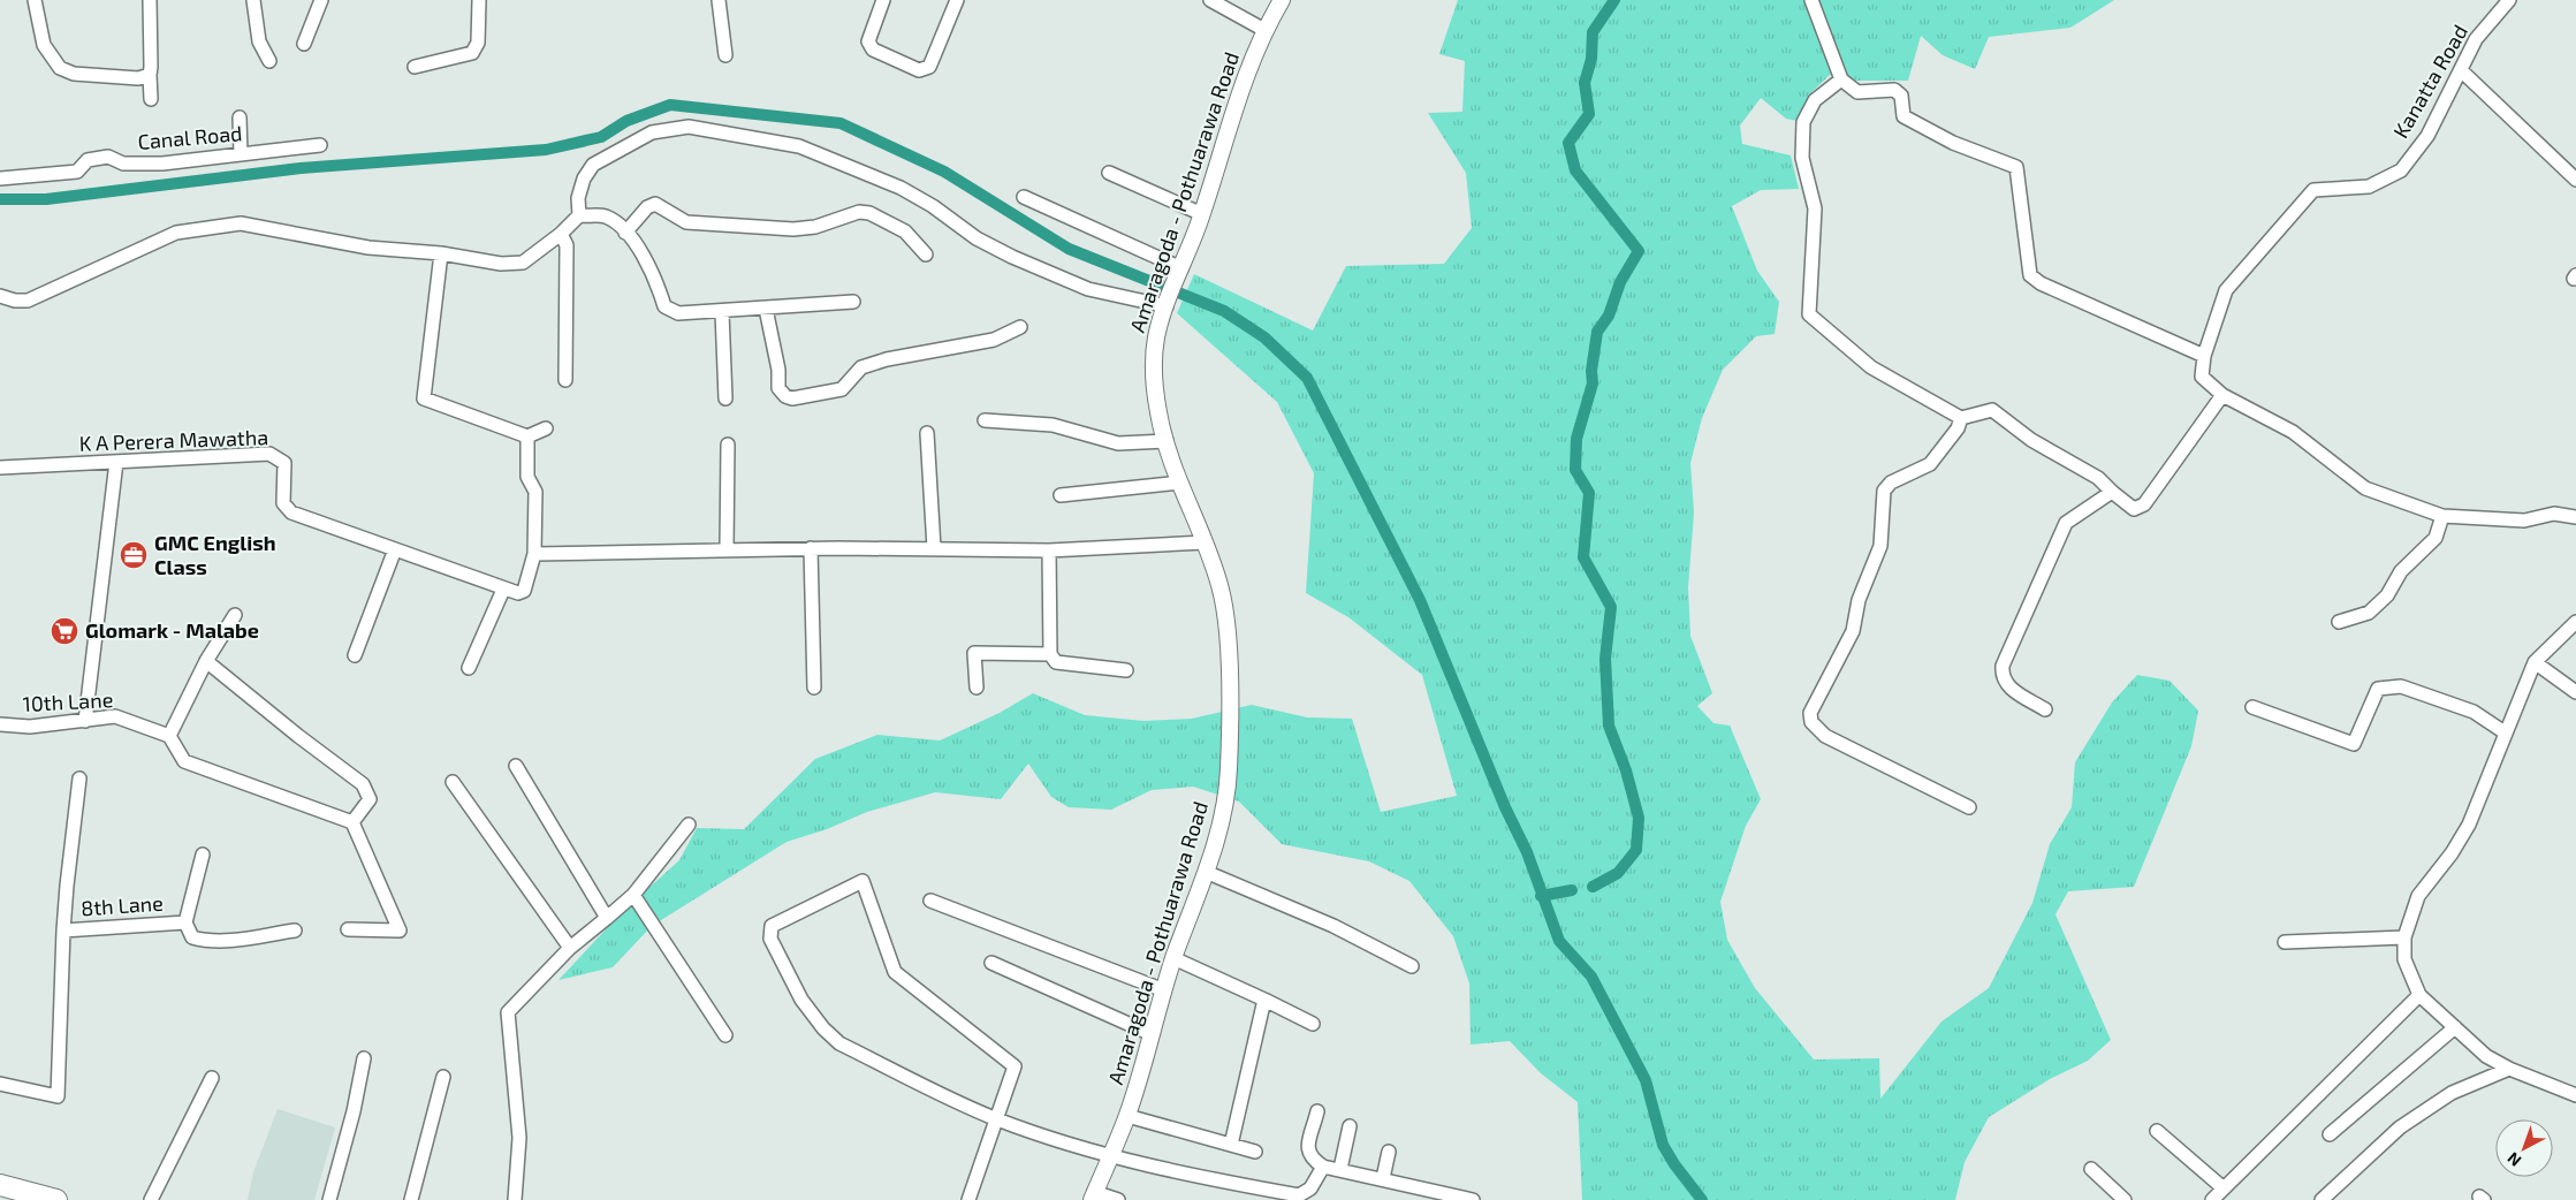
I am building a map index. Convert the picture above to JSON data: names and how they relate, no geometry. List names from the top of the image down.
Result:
{
  "streets": {
    "street": [
      "Kanatta Road",
      "Canal Road",
      "Amaragoda - Pothuarawa Road",
      "K A Perera Mawatha",
      "10th Lane",
      "8th Lane"
    ]
  },
  "places": {
    "office": ["GMC English Class"],
    "supermarket": ["Glomark - Malabe"]
  },
  "north": "bottom left"
}
